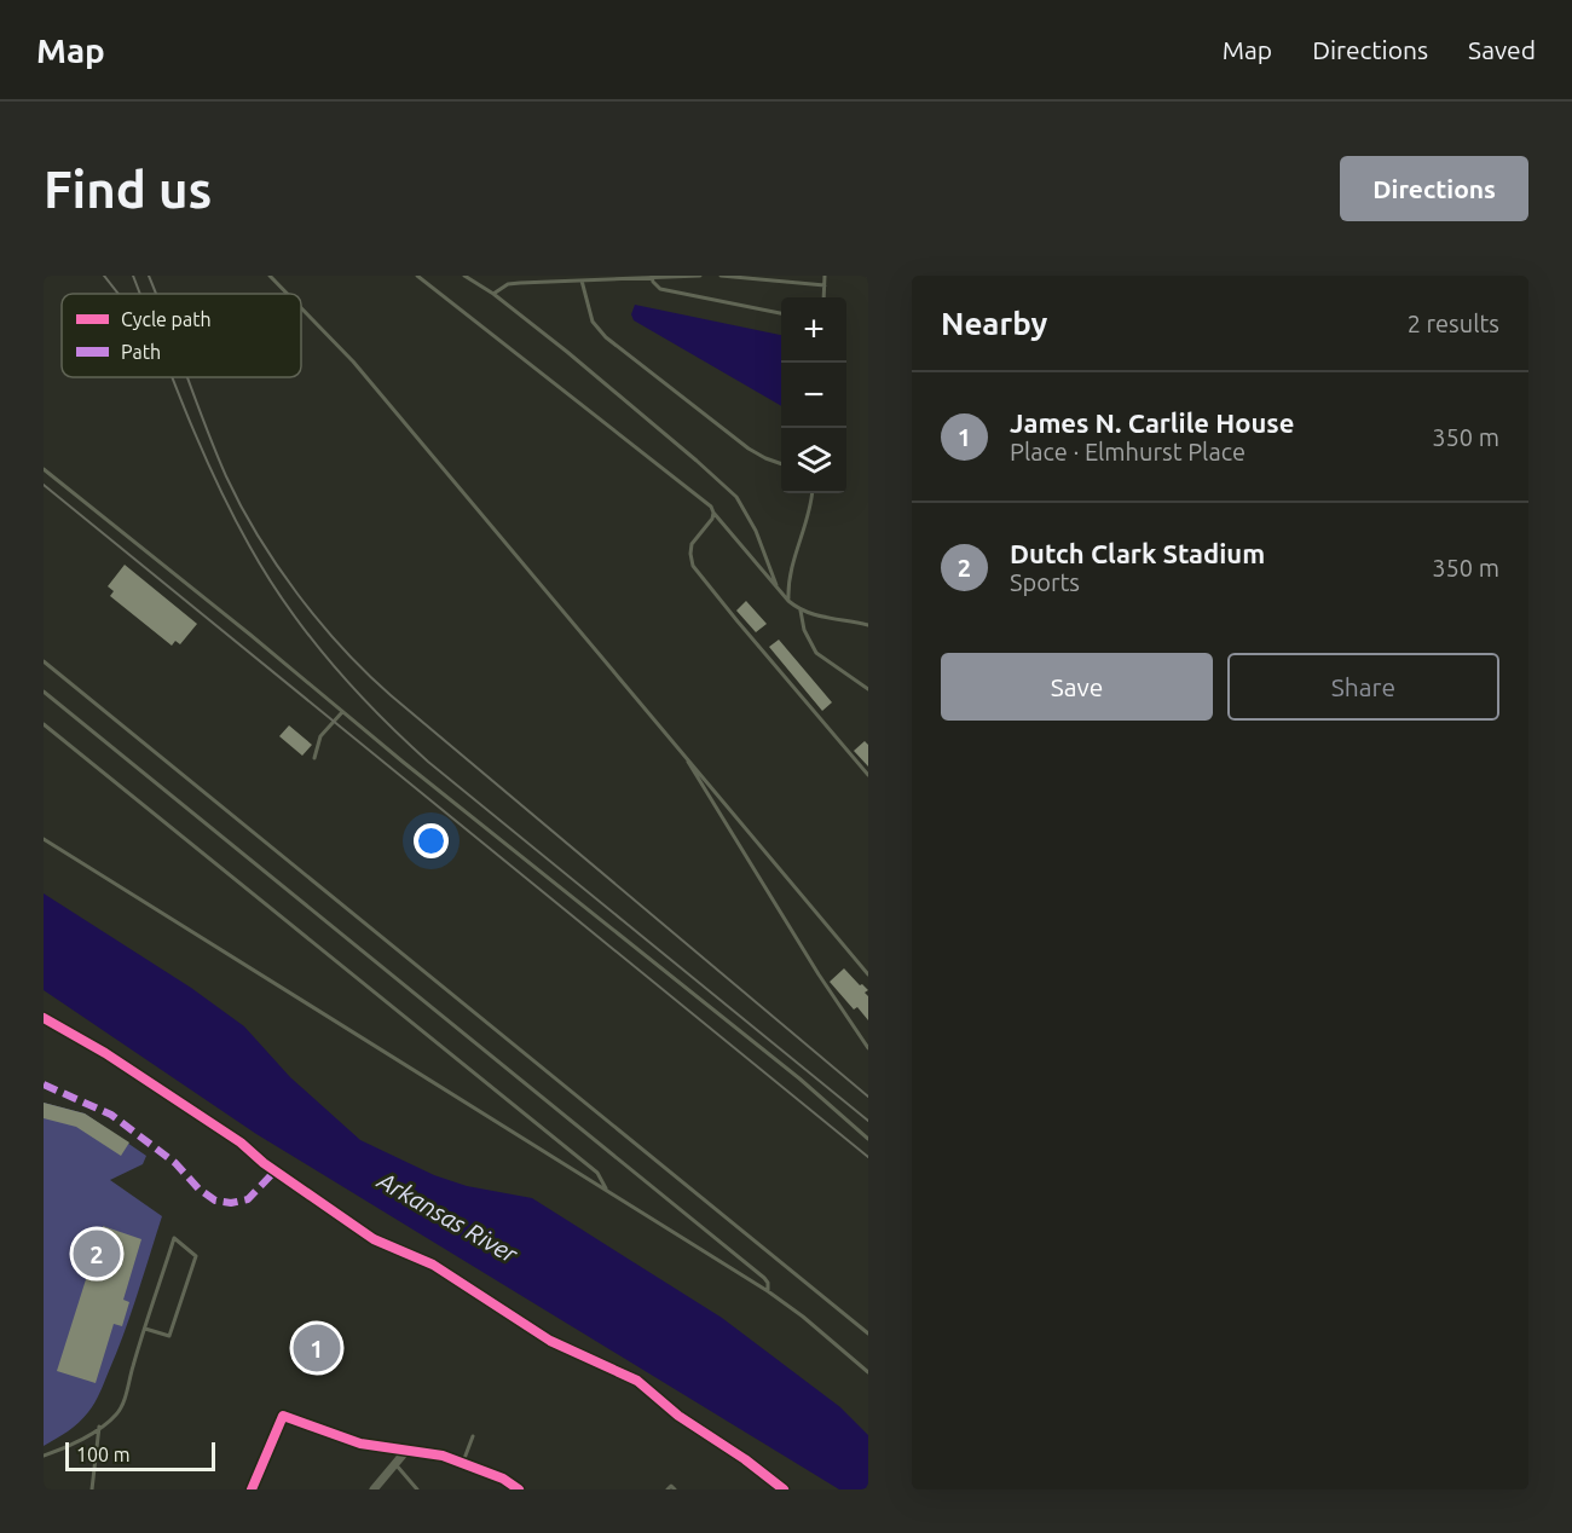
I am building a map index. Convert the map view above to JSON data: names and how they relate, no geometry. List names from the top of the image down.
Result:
{
  "water": ["Arkansas River"],
  "legend": ["Cycle path", "Path"],
  "scale_bar": "100 m",
  "page": {
    "header": "Map",
    "nav": ["Map", "Directions", "Saved"],
    "buttons": [
      "Directions",
      ["Save", "Share"]
    ],
    "title": "Find us",
    "heading": ["Nearby", "2 results"],
    "map_buttons": ["+", "−"],
    "list": [
      {
        "mark": "1",
        "name": "James N. Carlile House",
        "note": "Place · Elmhurst Place",
        "value": "350 m"
      },
      {
        "mark": "2",
        "name": "Dutch Clark Stadium",
        "note": "Sports",
        "value": "350 m"
      }
    ],
    "pins": ["2", "1"],
    "scale": "100 m"
  }
}
